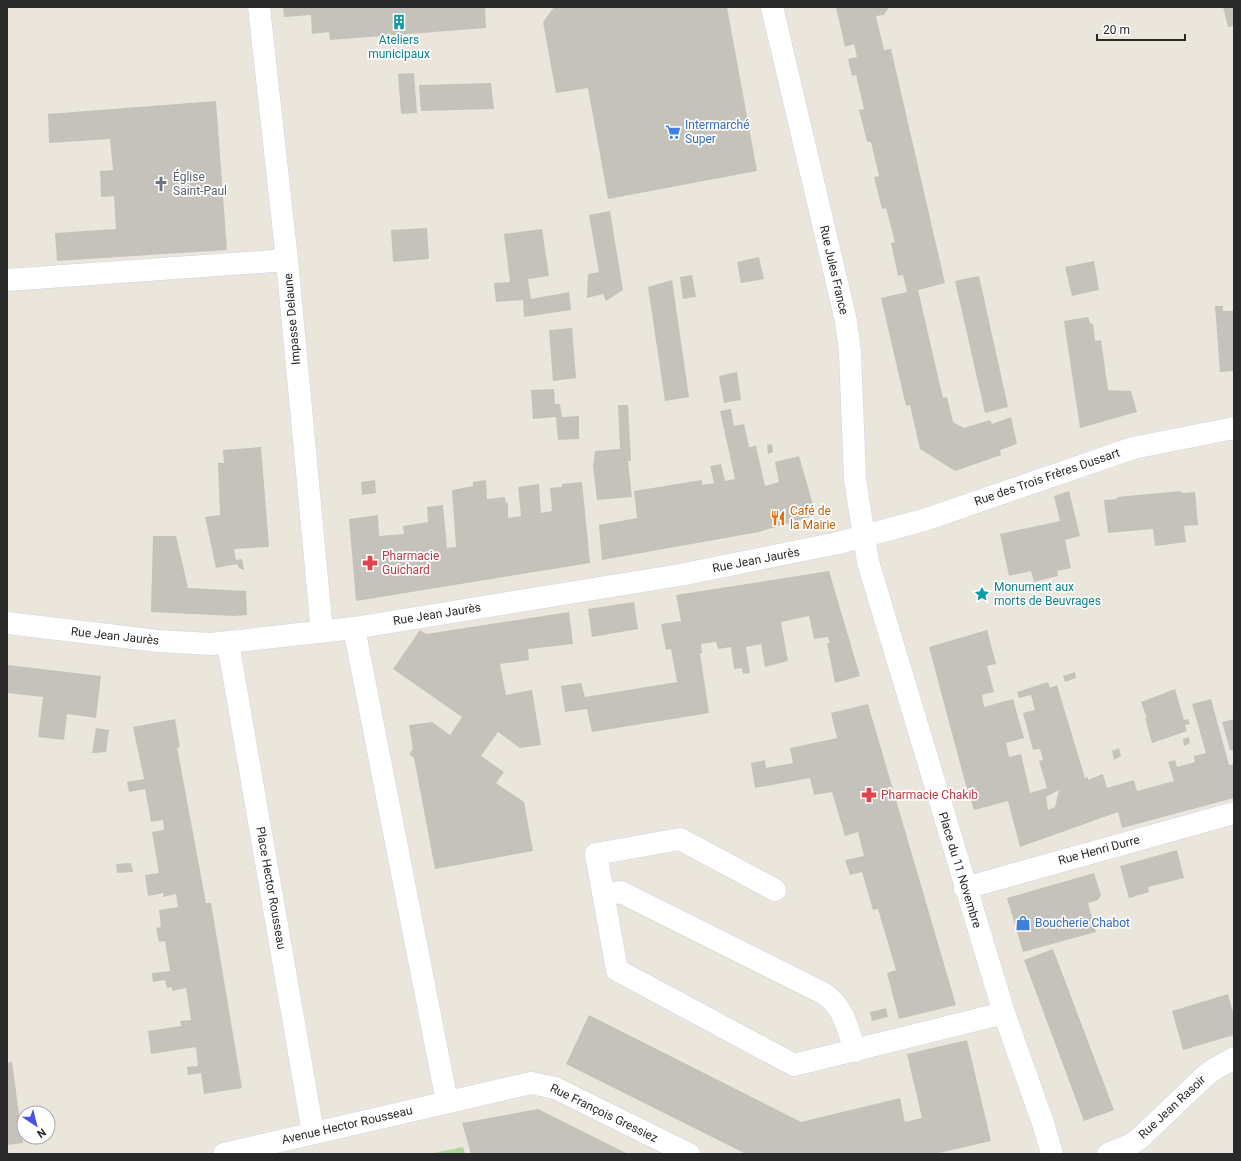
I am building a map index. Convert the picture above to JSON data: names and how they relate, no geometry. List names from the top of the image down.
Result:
{
  "streets": {
    "street": [
      "Rue Jules France",
      "Impasse Delaune",
      "Rue des Trois Frères Dussart",
      "Rue Jean Jaurès",
      "Rue Henri Durre",
      "Place du 11 Novembre",
      "Place Hector Rousseau",
      "Rue Jean Rasoir",
      "Rue François Gressiez",
      "Avenue Hector Rousseau"
    ]
  },
  "crossings": [
    ["Rue Jules France", "Rue des Trois Frères Dussart"],
    ["Rue Jules France", "Rue Jean Jaurès"],
    ["Rue Jules France", "Place du 11 Novembre"],
    ["Impasse Delaune", "Rue Jean Jaurès"],
    ["Rue des Trois Frères Dussart", "Rue Jean Jaurès"],
    ["Rue des Trois Frères Dussart", "Place du 11 Novembre"],
    ["Rue Jean Jaurès", "Place du 11 Novembre"],
    ["Rue Jean Jaurès", "Place Hector Rousseau"],
    ["Rue Henri Durre", "Place du 11 Novembre"],
    ["Place Hector Rousseau", "Avenue Hector Rousseau"],
    ["Rue François Gressiez", "Avenue Hector Rousseau"]
  ],
  "places": {
    "building": ["Ateliers municipaux"],
    "supermarket": ["Intermarché Super"],
    "church": ["Église Saint-Paul"],
    "restaurant": ["Café de la Mairie"],
    "pharmacy": ["Pharmacie Guichard", "Pharmacie Chakib"],
    "place": ["Monument aux morts de Beuvrages"],
    "shop": ["Boucherie Chabot"]
  },
  "scale_bar": "20 m",
  "north": "bottom right"
}
